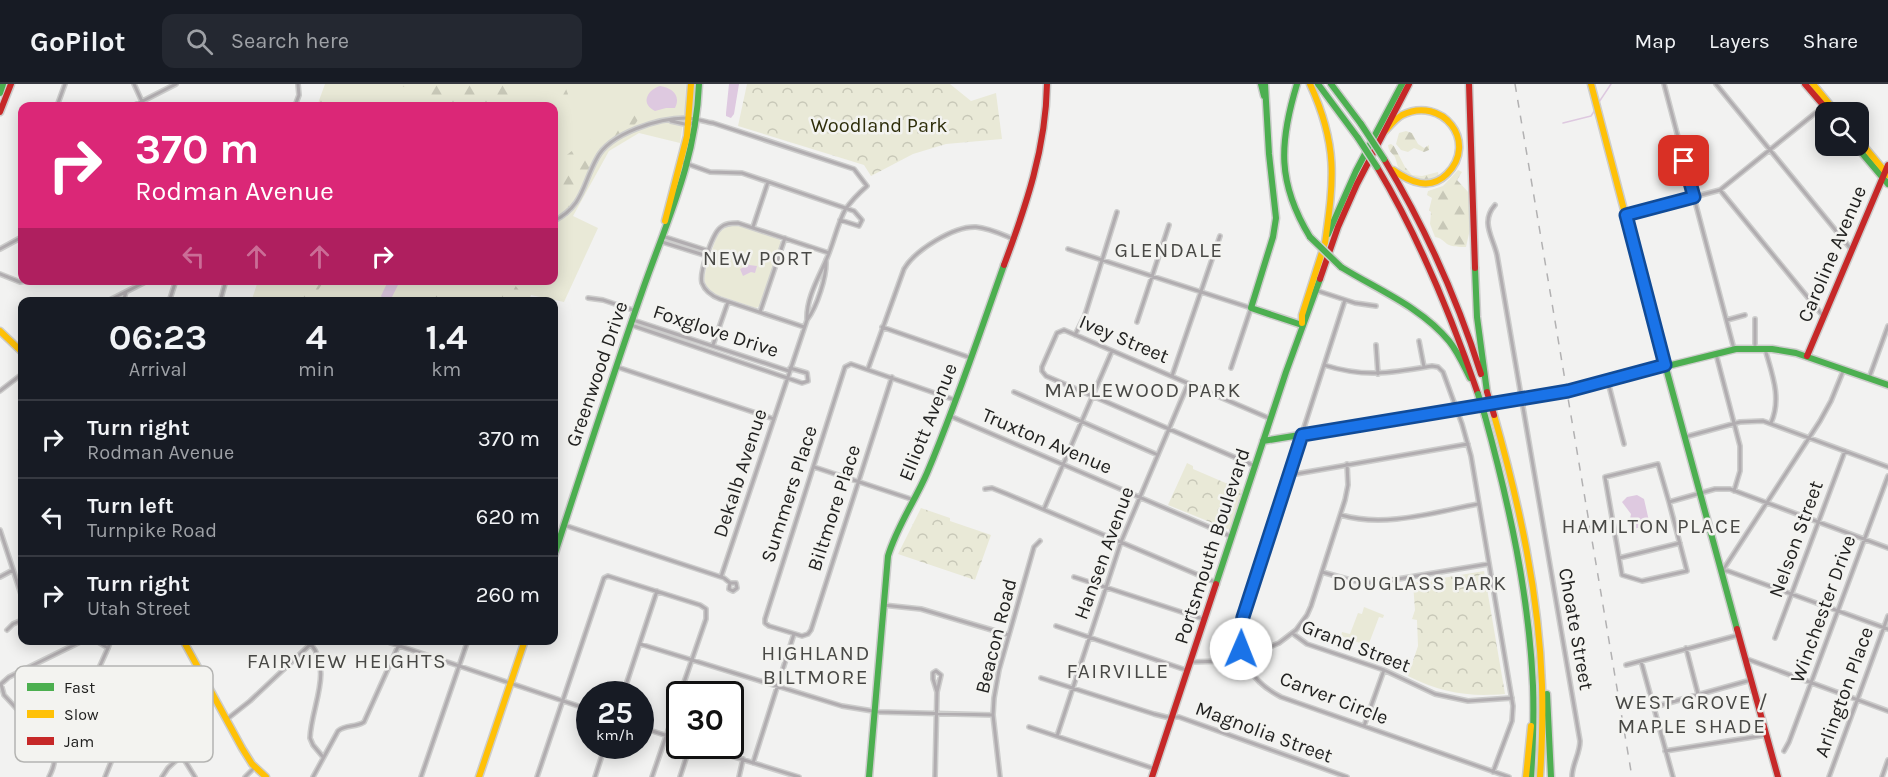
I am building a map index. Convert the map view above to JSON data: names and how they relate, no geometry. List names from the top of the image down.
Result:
{
  "streets": {
    "main road": [
      "Caroline Avenue",
      "Greenwood Drive",
      "Elliott Avenue",
      "Portsmouth Boulevard"
    ],
    "street": [
      "Foxglove Drive",
      "Ivey Street",
      "Truxton Avenue",
      "Dekalb Avenue",
      "Summers Place",
      "Biltmore Place",
      "Nelson Street",
      "Hansen Avenue",
      "Winchester Drive",
      "Choate Street",
      "Beacon Road",
      "Grand Street",
      "Arlington Place",
      "Carver Circle",
      "Magnolia Street"
    ]
  },
  "crossings": [
    ["Foxglove Drive", "Greenwood Drive"],
    ["Foxglove Drive", "Dekalb Avenue"],
    ["Ivey Street", "Portsmouth Boulevard"],
    ["Ivey Street", "Hansen Avenue"],
    ["Greenwood Drive", "Dekalb Avenue"],
    ["Elliott Avenue", "Truxton Avenue"],
    ["Elliott Avenue", "Summers Place"],
    ["Truxton Avenue", "Portsmouth Boulevard"],
    ["Truxton Avenue", "Hansen Avenue"],
    ["Summers Place", "Biltmore Place"],
    ["Portsmouth Boulevard", "Grand Street"],
    ["Portsmouth Boulevard", "Magnolia Street"],
    ["Hansen Avenue", "Magnolia Street"],
    ["Grand Street", "Carver Circle"]
  ],
  "districts": [
    "GLENDALE",
    "NEW PORT",
    "MAPLEWOOD PARK",
    "HAMILTON PLACE",
    "DOUGLASS PARK",
    "HIGHLAND BILTMORE",
    "FAIRVIEW HEIGHTS",
    "FAIRVILLE",
    "WEST GROVE / MAPLE SHADE"
  ],
  "parks": ["Woodland Park"],
  "legend": ["Fast", "Slow", "Jam"],
  "page": {
    "header": "GoPilot",
    "search": "Search here",
    "nav": ["Map", "Layers", "Share"],
    "turn": ["370 m", "Rodman Avenue"],
    "eta": [
      "06:23",
      "Arrival",
      "4",
      "min",
      "1.4",
      "km"
    ],
    "list": [
      {
        "name": "Turn right",
        "note": "Rodman Avenue",
        "value": "370 m"
      },
      {
        "name": "Turn left",
        "note": "Turnpike Road",
        "value": "620 m"
      },
      {
        "name": "Turn right",
        "note": "Utah Street",
        "value": "260 m"
      }
    ],
    "speed": "25 km/h",
    "limit": "30"
  }
}
